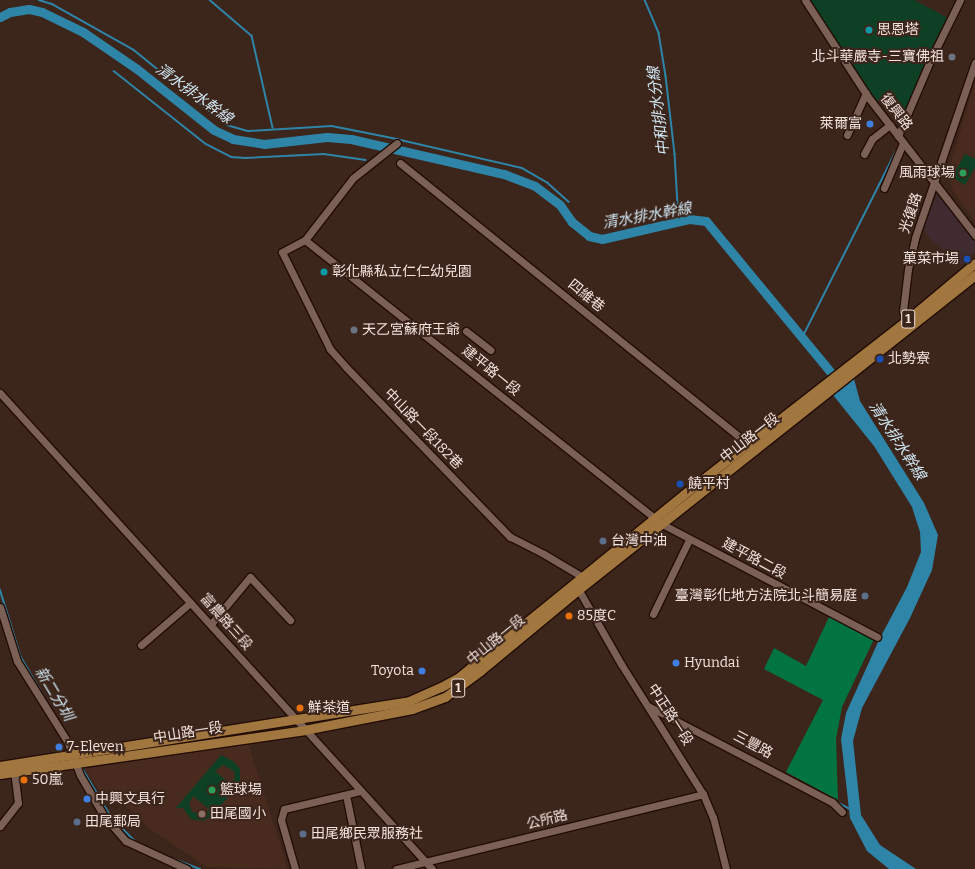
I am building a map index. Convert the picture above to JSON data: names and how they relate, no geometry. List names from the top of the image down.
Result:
{
  "streets": {
    "main road": ["1", "中山路一段"],
    "street": [
      "復興路",
      "光復路",
      "四維巷",
      "建平路一段",
      "中山路一段182巷",
      "建平路二段",
      "富農路三段",
      "中正路一段",
      "三豐路",
      "公所路"
    ]
  },
  "crossings": [
    ["復興路", "光復路"],
    ["光復路", "1"],
    ["光復路", "中山路一段"],
    ["四維巷", "中山路一段"],
    ["1", "中山路一段"],
    ["建平路一段", "中山路一段182巷"],
    ["建平路一段", "中山路一段"],
    ["建平路一段", "建平路二段"],
    ["中山路一段182巷", "中山路一段"],
    ["中山路一段", "建平路二段"],
    ["中山路一段", "富農路三段"],
    ["中山路一段", "中正路一段"],
    ["富農路三段", "公所路"],
    ["中正路一段", "三豐路"],
    ["中正路一段", "公所路"]
  ],
  "water": ["清水排水幹線", "中和排水分線", "新二分圳"],
  "places": [
    "思恩塔",
    "北斗華嚴寺-三寶佛祖",
    "萊爾富",
    "風雨球場",
    "菓菜市場",
    "彰化縣私立仁仁幼兒園",
    "天乙宮蘇府王爺",
    "北勢寮",
    "饒平村",
    "台灣中油",
    "臺灣彰化地方法院北斗簡易庭",
    "85度C",
    "Hyundai",
    "Toyota",
    "鮮茶道",
    "7-Eleven",
    "50嵐",
    "籃球場",
    "中興文具行",
    "田尾國小",
    "田尾郵局",
    "田尾鄉民眾服務社"
  ]
}
